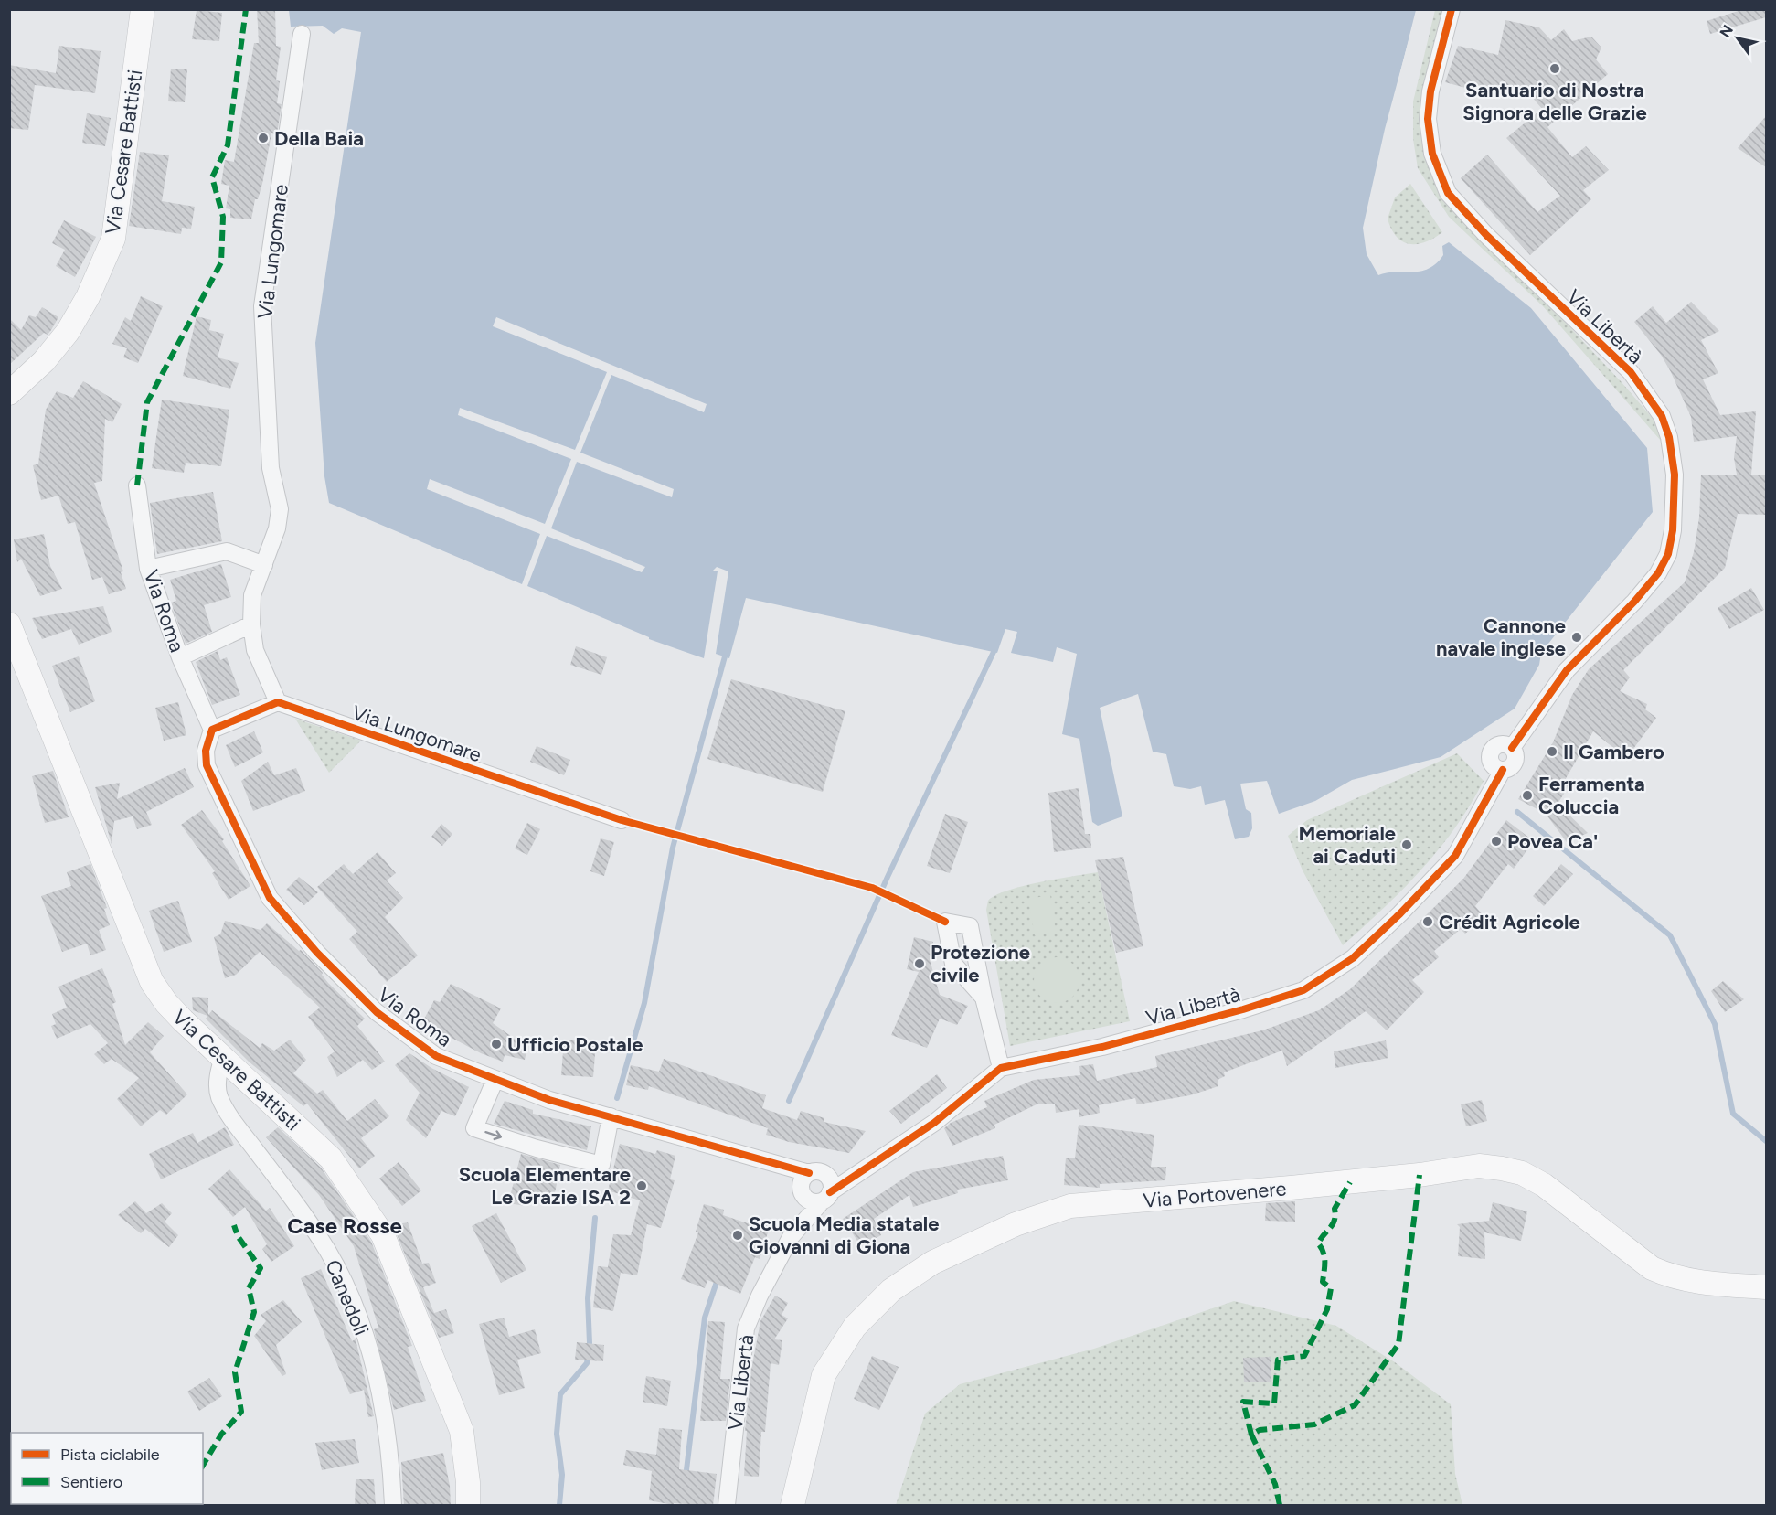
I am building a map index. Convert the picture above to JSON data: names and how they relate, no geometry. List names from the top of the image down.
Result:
{
  "streets": {
    "main road": ["Via Cesare Battisti", "Via Portovenere"],
    "street": [
      "Via Lungomare",
      "Via Libertà",
      "Via Roma",
      "Canedoli"
    ]
  },
  "crossings": [
    ["Via Cesare Battisti", "Canedoli"],
    ["Via Libertà", "Via Roma"]
  ],
  "districts": ["Case Rosse"],
  "places": [
    "Santuario di Nostra Signora delle Grazie",
    "Della Baia",
    "Cannone navale inglese",
    "Il Gambero",
    "Ferramenta Coluccia",
    "Povea Ca'",
    "Memoriale ai Caduti",
    "Crédit Agricole",
    "Protezione civile",
    "Ufficio Postale",
    "Scuola Elementare Le Grazie ISA 2",
    "Scuola Media statale Giovanni di Giona"
  ],
  "legend": ["Pista ciclabile", "Sentiero"],
  "north": "top left"
}
